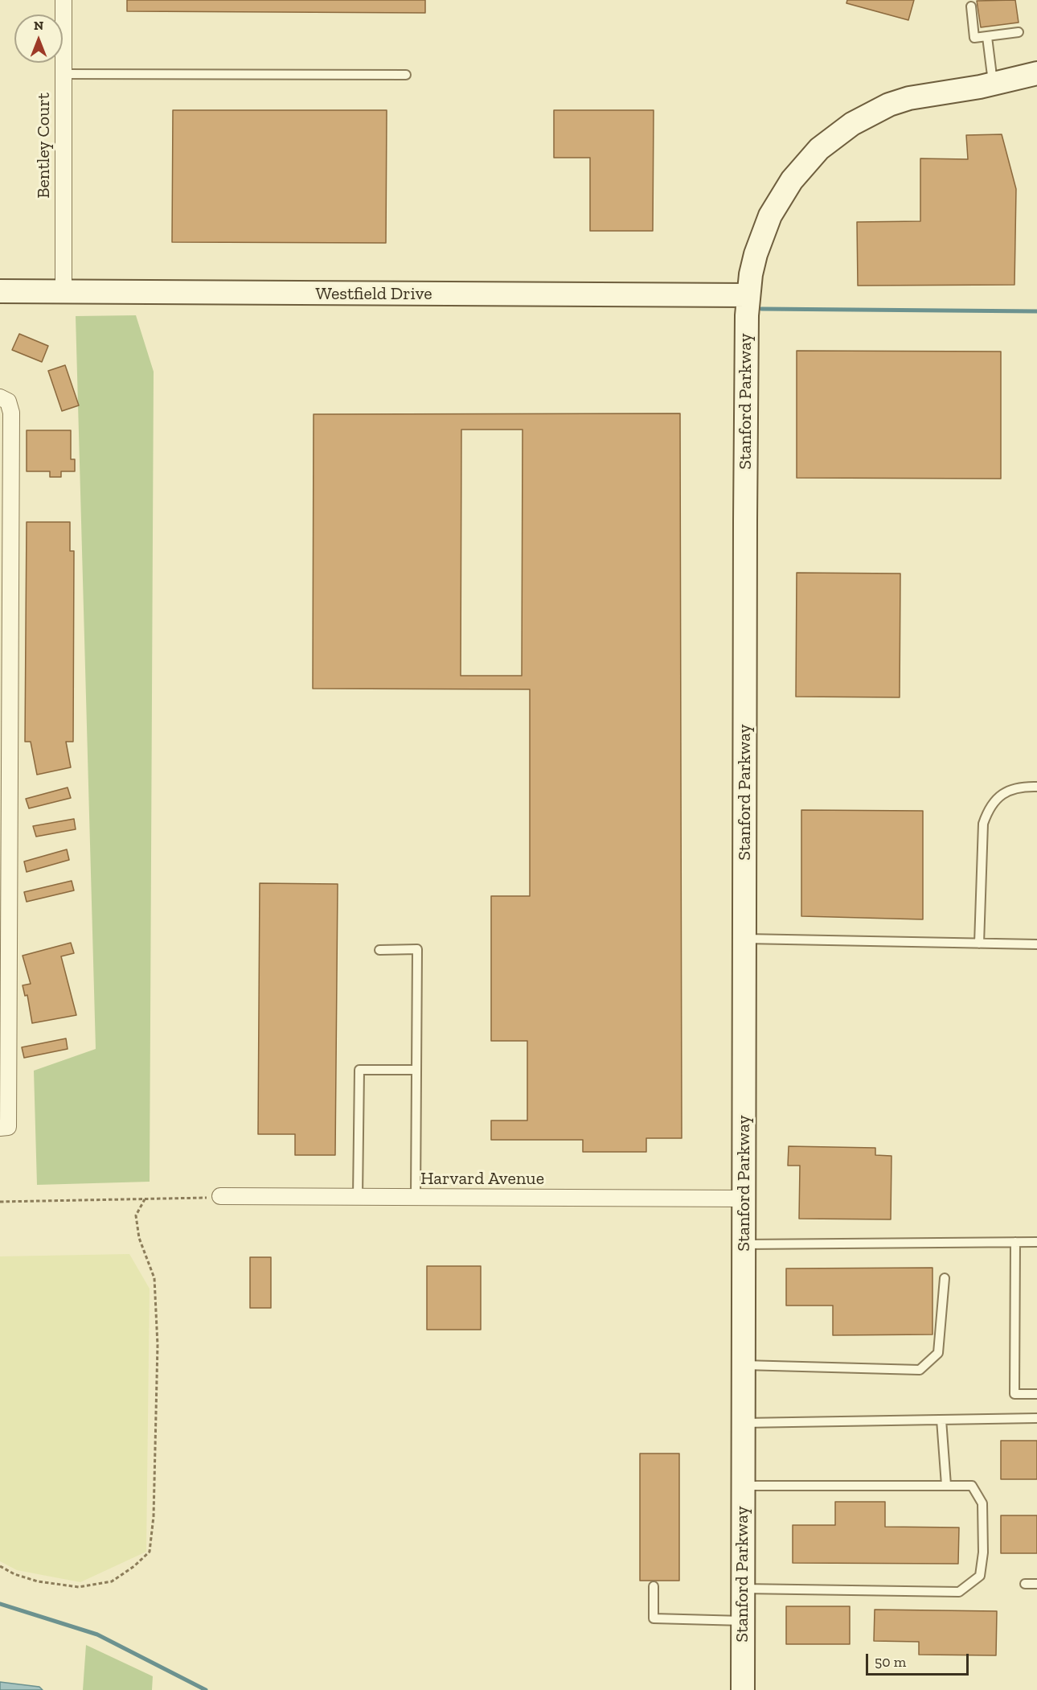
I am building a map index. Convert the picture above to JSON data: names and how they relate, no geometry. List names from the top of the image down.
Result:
{
  "streets": {
    "street": [
      "Bentley Court",
      "Westfield Drive",
      "Stanford Parkway",
      "Harvard Avenue"
    ]
  },
  "crossings": [
    ["Bentley Court", "Westfield Drive"],
    ["Westfield Drive", "Stanford Parkway"],
    ["Stanford Parkway", "Harvard Avenue"]
  ],
  "scale_bar": "50 m",
  "north": "top"
}
